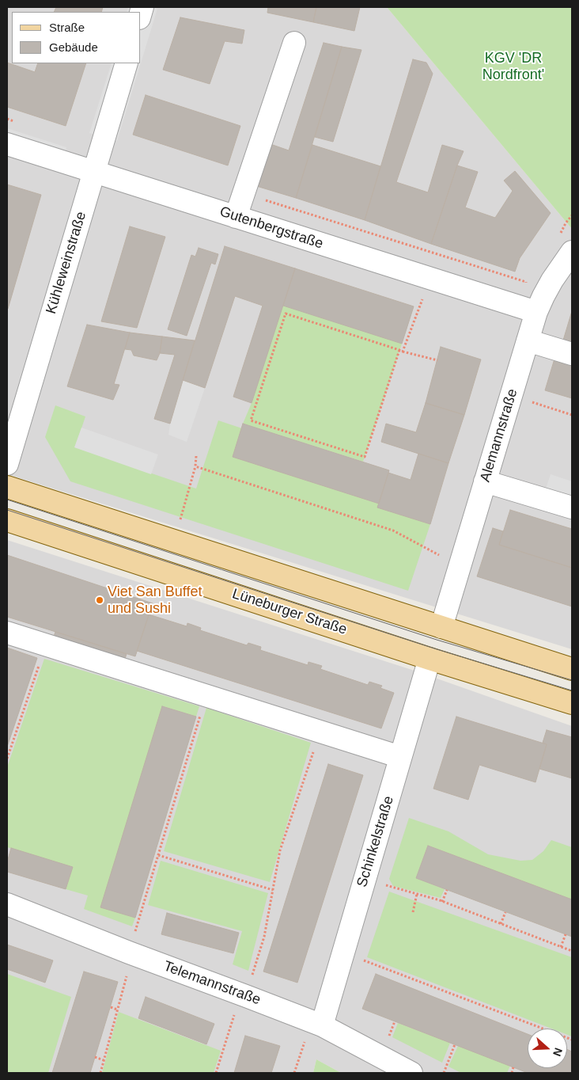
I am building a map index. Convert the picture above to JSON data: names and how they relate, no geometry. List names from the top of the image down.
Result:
{
  "streets": {
    "main road": ["Lüneburger Straße"],
    "street": [
      "Gutenbergstraße",
      "Kühleweinstraße",
      "Alemannstraße",
      "Schinkelstraße",
      "Telemannstraße"
    ]
  },
  "crossings": [
    ["Gutenbergstraße", "Kühleweinstraße"],
    ["Gutenbergstraße", "Alemannstraße"],
    ["Lüneburger Straße", "Schinkelstraße"],
    ["Schinkelstraße", "Telemannstraße"]
  ],
  "parks": ["KGV 'DR Nordfront'"],
  "places": ["Viet San Buffet und Sushi"],
  "legend": ["Straße", "Gebäude"],
  "north": "right"
}
